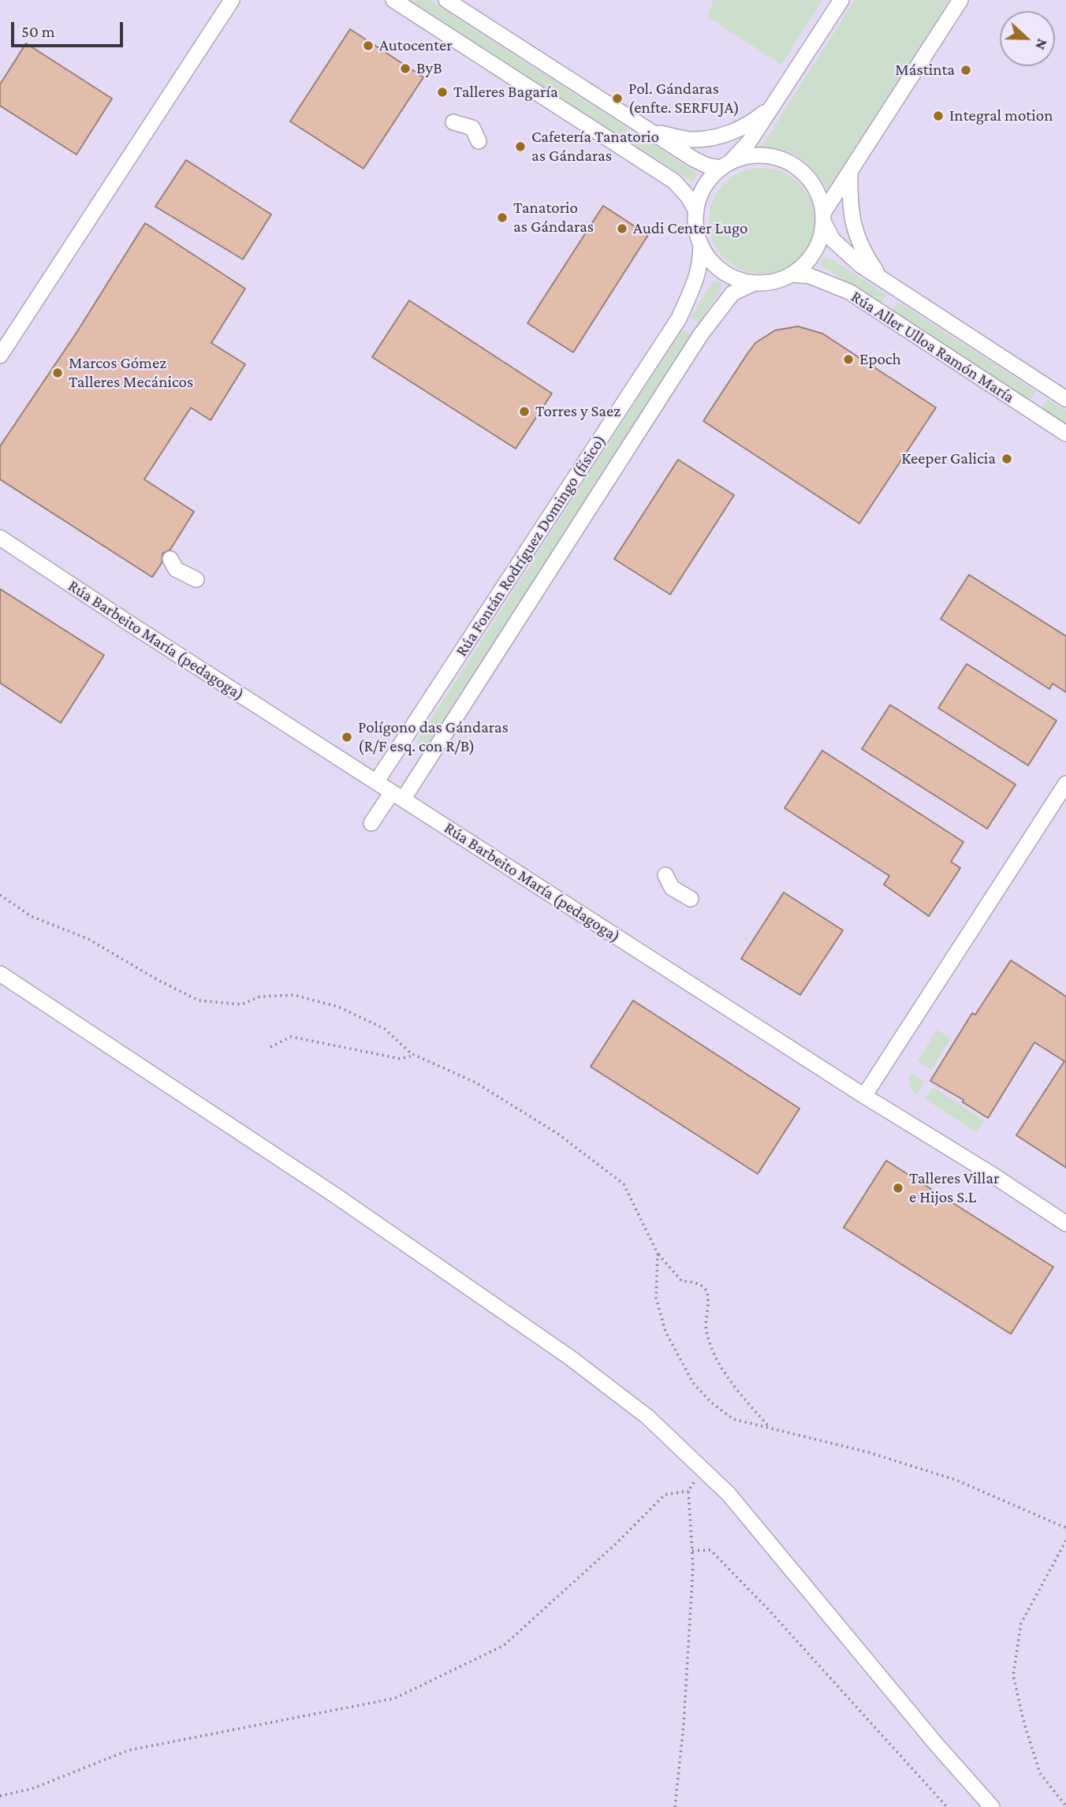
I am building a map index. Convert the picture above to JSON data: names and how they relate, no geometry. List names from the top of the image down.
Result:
{
  "streets": {
    "street": ["Rúa Aller Ulloa Ramón María", "Rúa Fontán Rodríguez Domingo (físico)", "Rúa Barbeito María (pedagoga)"]
  },
  "crossings": [
    ["Rúa Aller Ulloa Ramón María", "Rúa Fontán Rodríguez Domingo (físico)"],
    ["Rúa Fontán Rodríguez Domingo (físico)", "Rúa Barbeito María (pedagoga)"]
  ],
  "places": [
    "Autocenter",
    "ByB",
    "Mástinta",
    "Talleres Bagaría",
    "Pol. Gándaras (enfte. SERFUJA)",
    "Integral motion",
    "Cafetería Tanatorio as Gándaras",
    "Tanatorio as Gándaras",
    "Audi Center Lugo",
    "Epoch",
    "Marcos Gómez Talleres Mecánicos",
    "Torres y Saez",
    "Keeper Galicia",
    "Polígono das Gándaras (R/F esq. con R/B)",
    "Talleres Villar e Hijos S.L"
  ],
  "scale_bar": "50 m",
  "north": "right"
}
